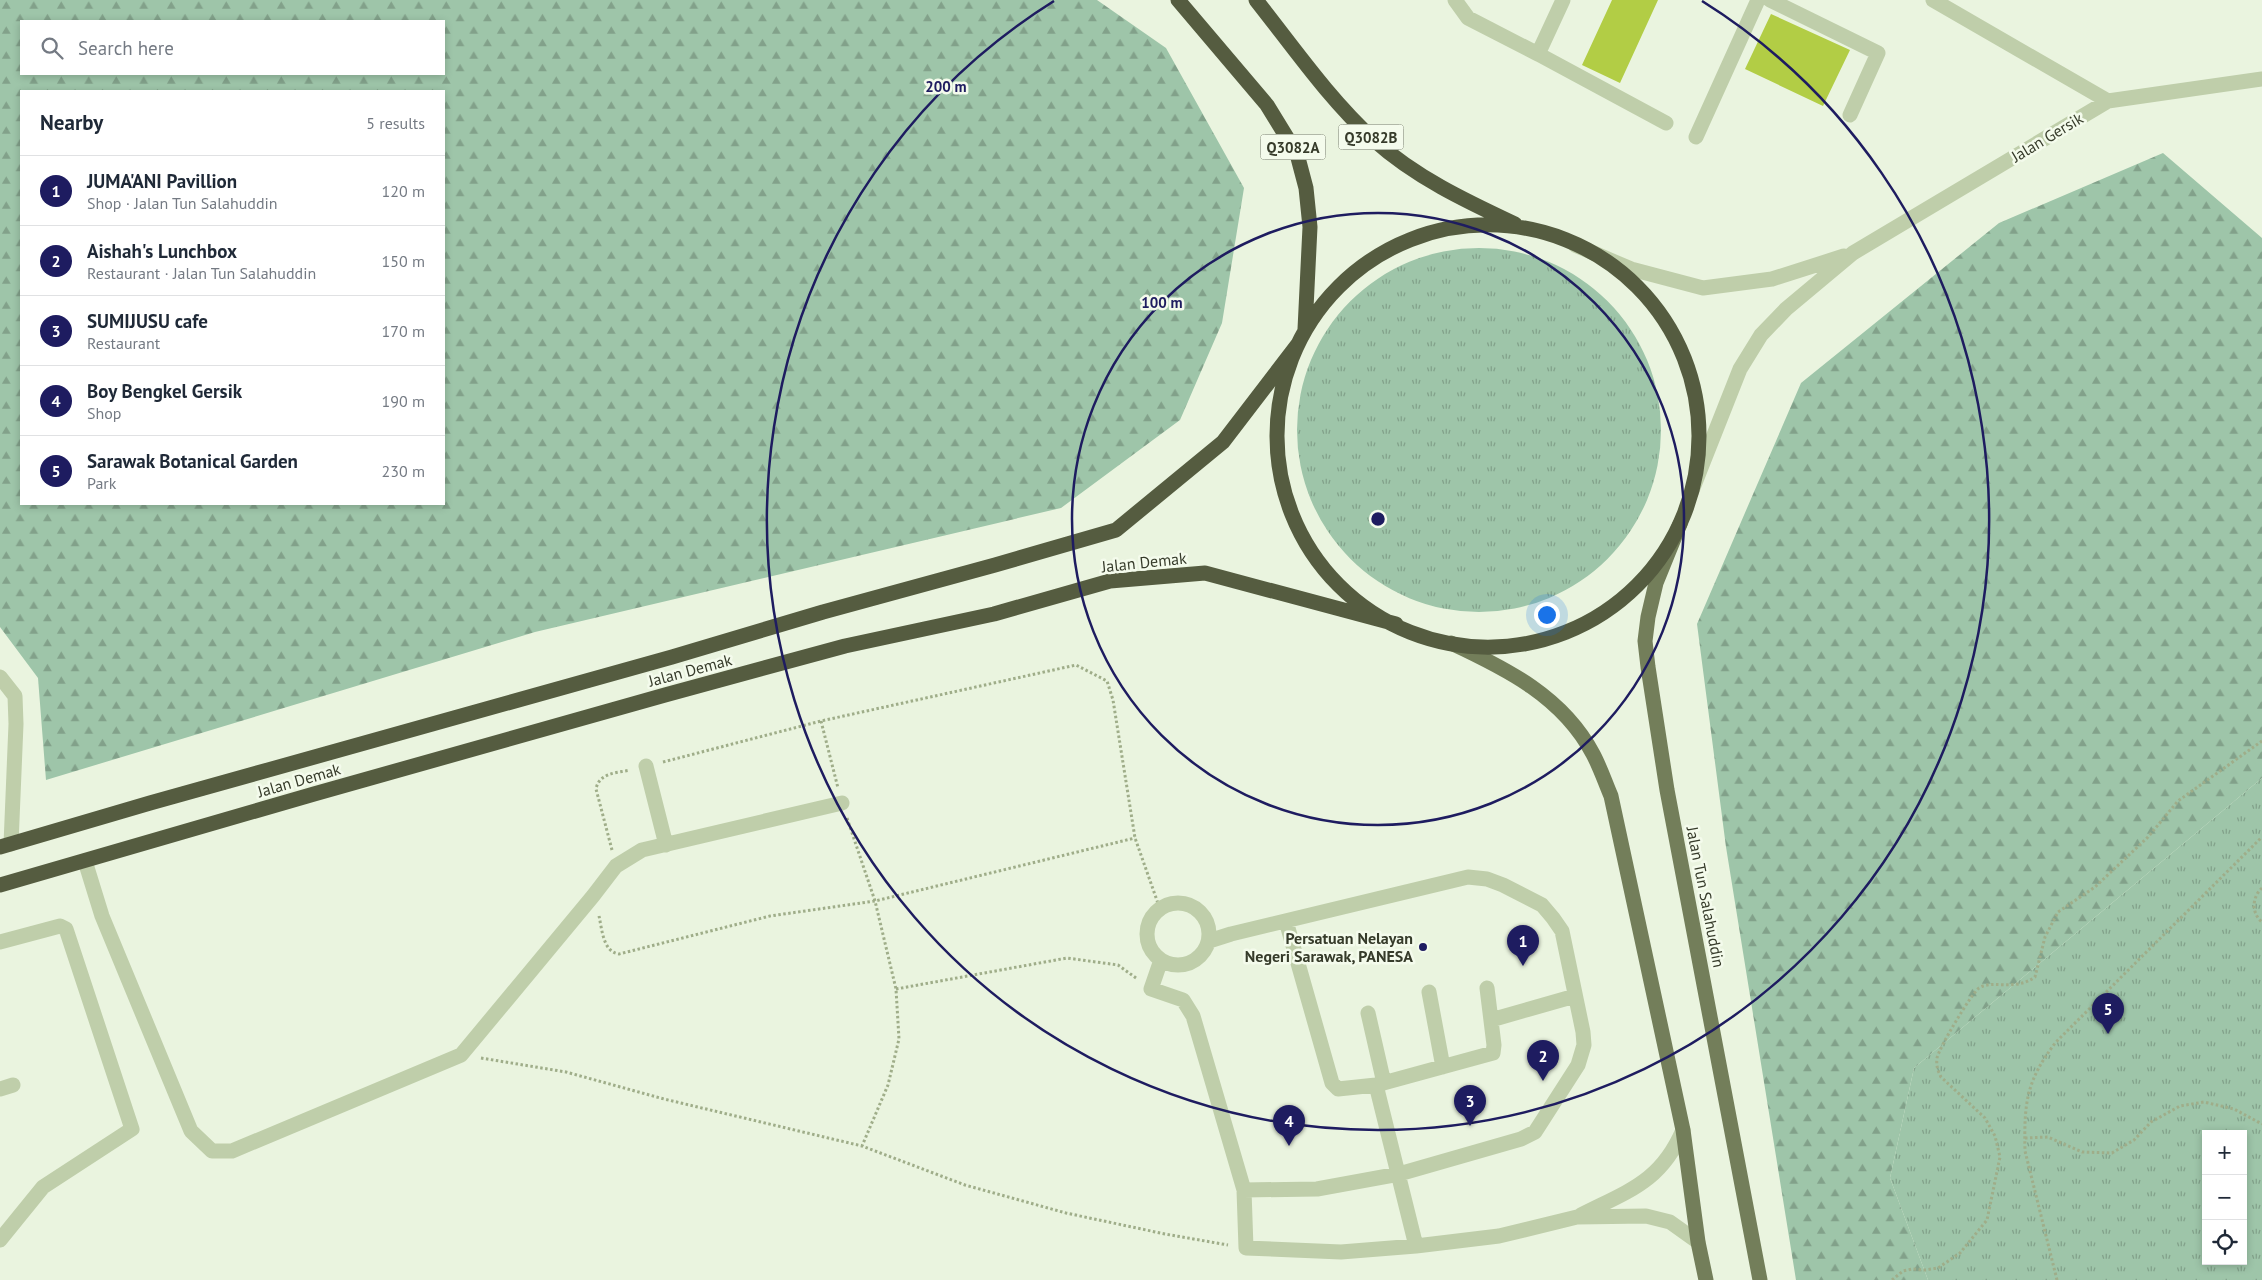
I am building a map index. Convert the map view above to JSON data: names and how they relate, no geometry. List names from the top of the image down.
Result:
{
  "streets": {
    "highway": ["Q3082B", "Q3082A", "Jalan Demak"],
    "main road": ["Jalan Tun Salahuddin"],
    "street": ["Jalan Gersik"]
  },
  "crossings": [
    ["Q3082A", "Jalan Demak"]
  ],
  "places": ["Persatuan Nelayan Negeri Sarawak, PANESA"],
  "page": {
    "search": "Search here",
    "heading": ["Nearby", "5 results"],
    "list": [
      {
        "mark": "1",
        "name": "JUMA'ANI Pavillion",
        "note": "Shop · Jalan Tun Salahuddin",
        "value": "120 m"
      },
      {
        "mark": "2",
        "name": "Aishah's Lunchbox",
        "note": "Restaurant · Jalan Tun Salahuddin",
        "value": "150 m"
      },
      {
        "mark": "3",
        "name": "SUMIJUSU cafe",
        "note": "Restaurant",
        "value": "170 m"
      },
      {
        "mark": "4",
        "name": "Boy Bengkel Gersik",
        "note": "Shop",
        "value": "190 m"
      },
      {
        "mark": "5",
        "name": "Sarawak Botanical Garden",
        "note": "Park",
        "value": "230 m"
      }
    ],
    "pins": [
      "1",
      "5",
      "2",
      "3",
      "4"
    ],
    "map_buttons": ["+", "−"]
  },
  "rings": ["200 m", "100 m"]
}
